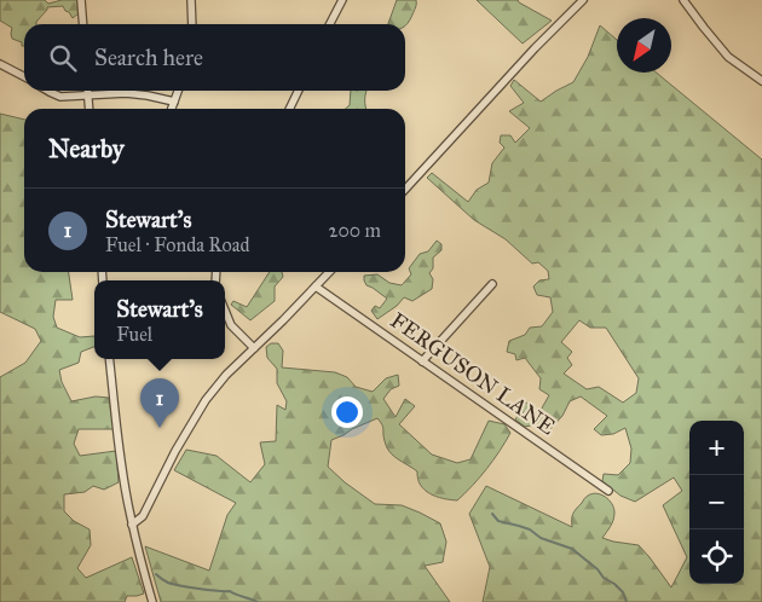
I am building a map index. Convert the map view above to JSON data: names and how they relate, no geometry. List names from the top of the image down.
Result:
{
  "streets": {
    "street": ["FERGUSON LANE"]
  },
  "north": "bottom left",
  "page": {
    "search": "Search here",
    "heading": "Nearby",
    "list": [
      {
        "mark": "1",
        "name": "Stewart's",
        "note": "Fuel · Fonda Road",
        "value": "200 m"
      }
    ],
    "popup": ["Stewart's", "Fuel"],
    "pins": "1",
    "map_buttons": ["+", "−"]
  }
}
